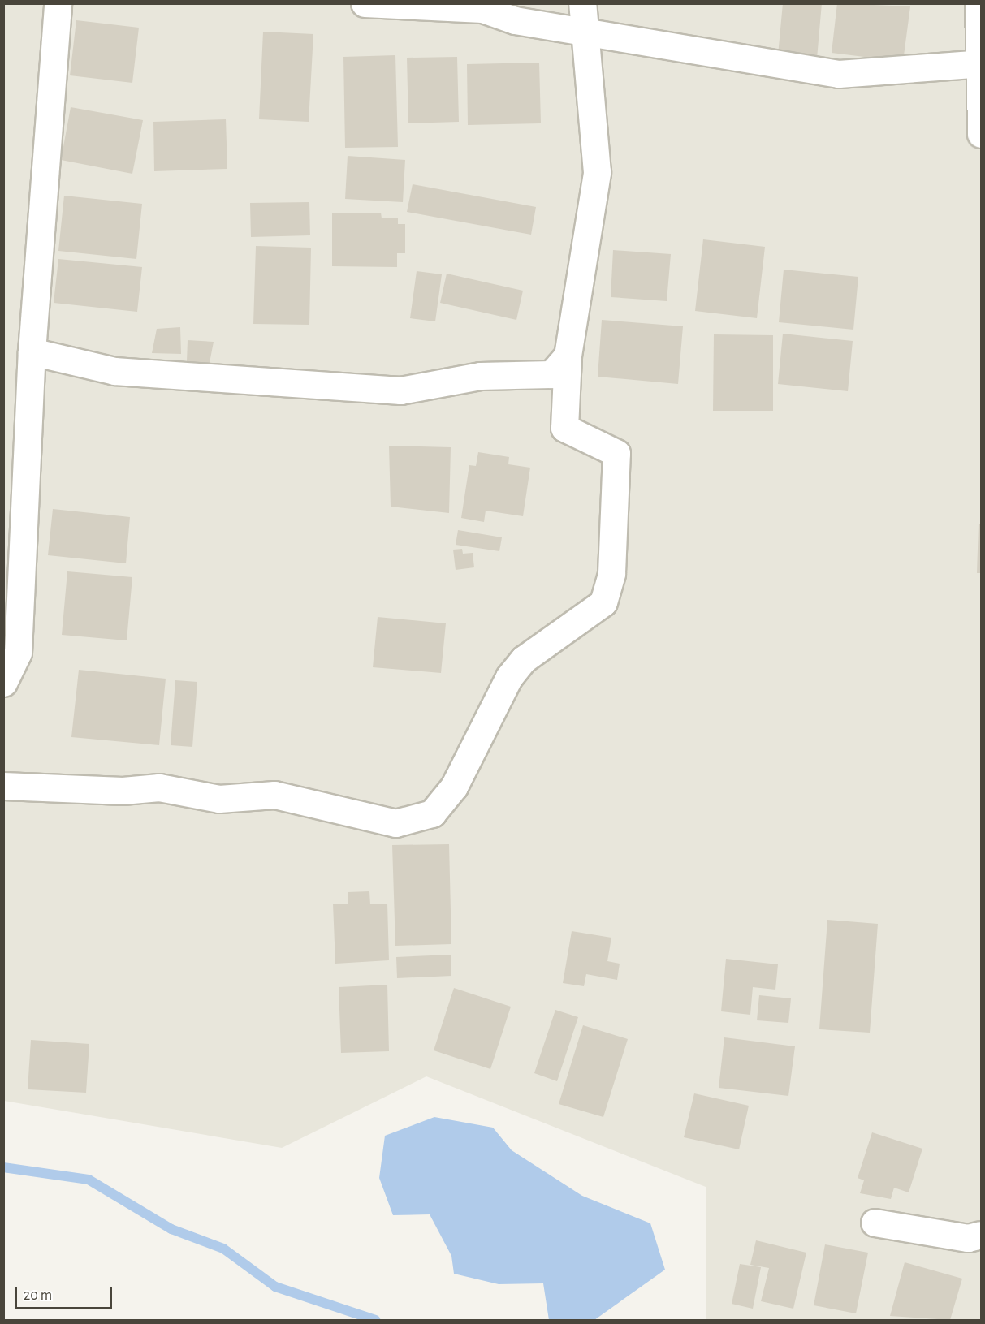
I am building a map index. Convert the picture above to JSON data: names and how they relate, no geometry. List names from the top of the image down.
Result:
{
  "scale_bar": "20 m"
}
